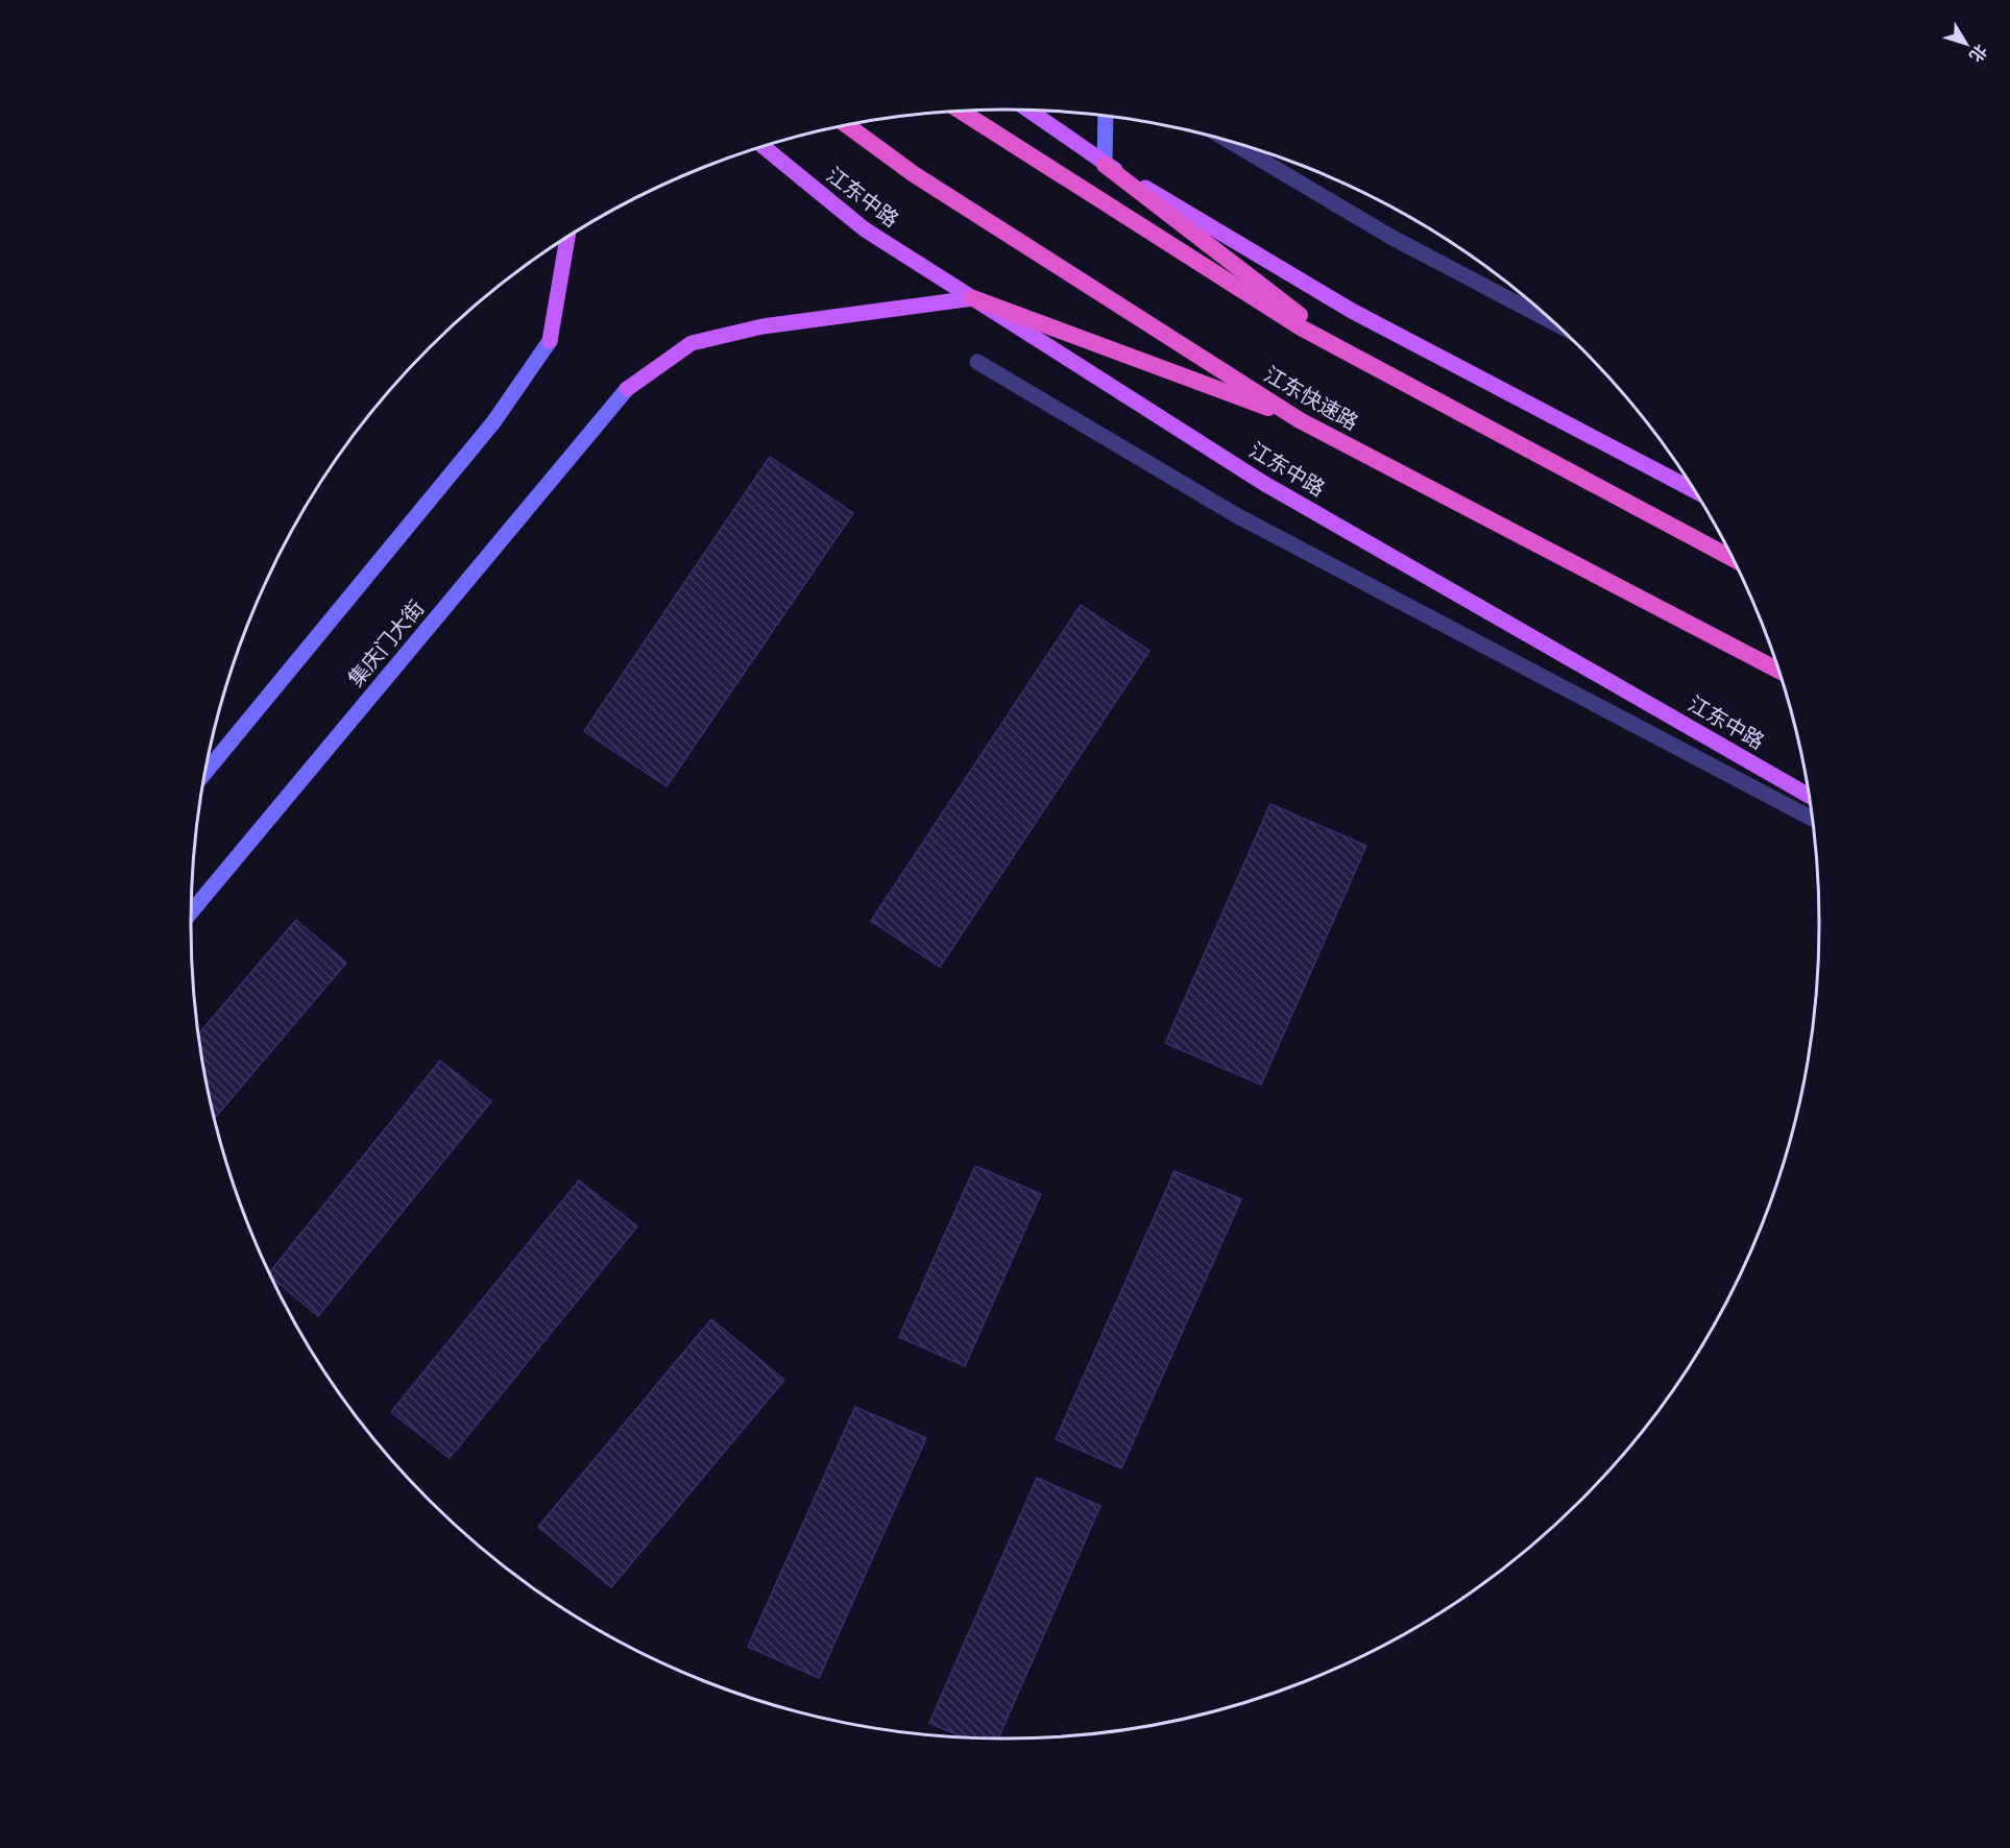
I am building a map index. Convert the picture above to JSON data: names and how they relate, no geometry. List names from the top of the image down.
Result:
{
  "streets": {
    "highway": ["江东快速路"],
    "main road": ["江东中路", "集庆门大街"]
  },
  "crossings": [
    ["江东中路", "集庆门大街"]
  ],
  "north": "bottom right"
}
